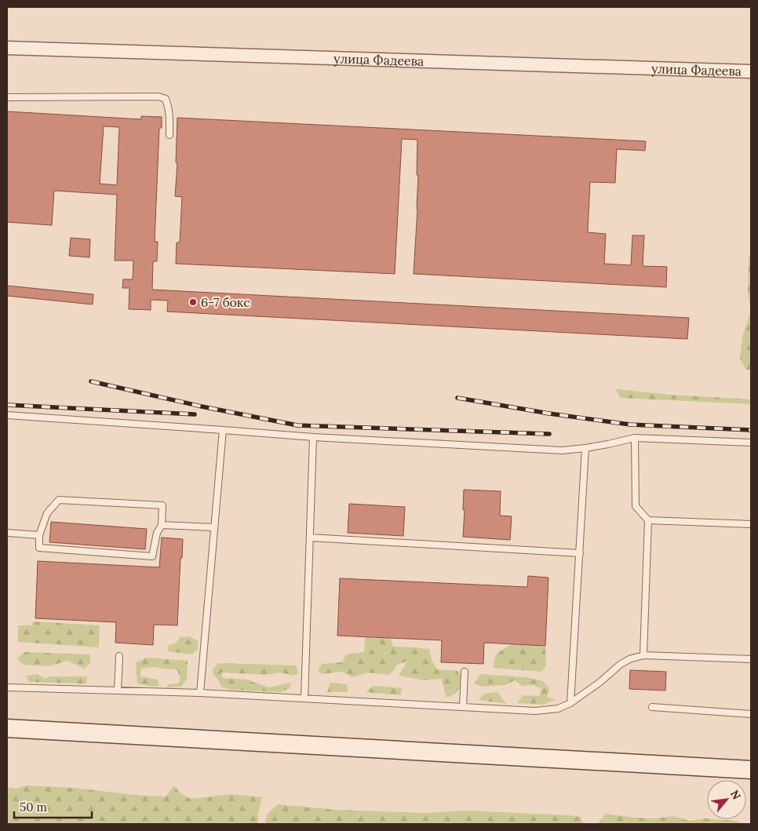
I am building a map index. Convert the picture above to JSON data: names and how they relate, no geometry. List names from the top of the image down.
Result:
{
  "streets": {
    "street": ["улица Фадеева"]
  },
  "places": ["6-7 бокс"],
  "scale_bar": "50 m",
  "north": "top right"
}
